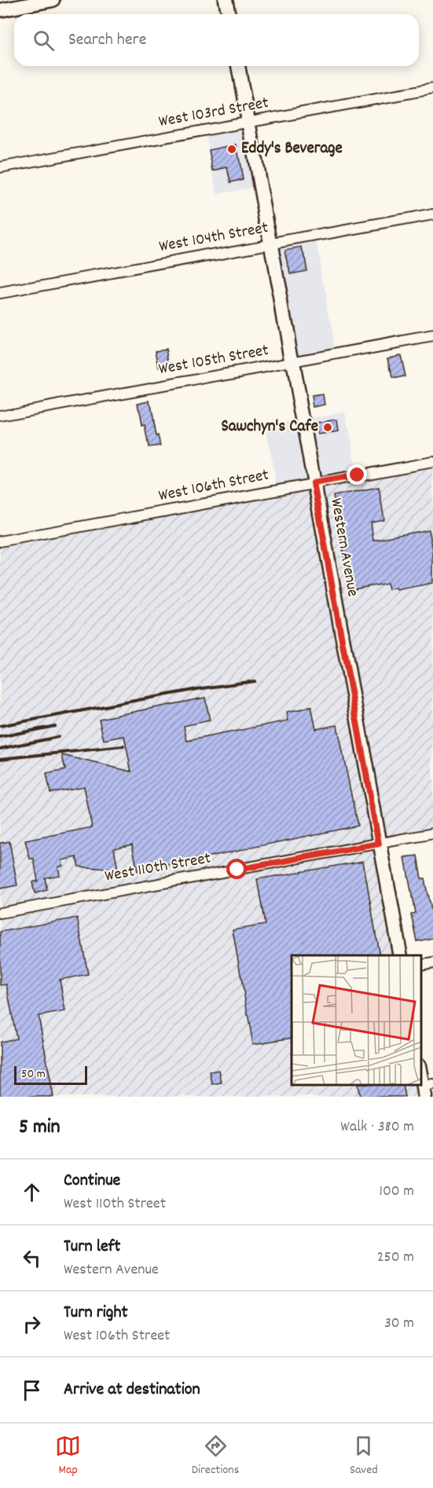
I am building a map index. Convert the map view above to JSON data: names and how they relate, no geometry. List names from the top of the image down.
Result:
{
  "streets": {
    "street": [
      "West 103rd Street",
      "West 104th Street",
      "West 105th Street",
      "West 106th Street",
      "Western Avenue",
      "West 110th Street"
    ]
  },
  "crossings": [
    ["West 103rd Street", "Western Avenue"],
    ["West 104th Street", "Western Avenue"],
    ["West 105th Street", "Western Avenue"],
    ["West 106th Street", "Western Avenue"],
    ["Western Avenue", "West 110th Street"]
  ],
  "places": ["Eddy's Beverage", "Sawchyn's Cafe"],
  "scale_bar": "50 m",
  "page": {
    "search": "Search here",
    "scale": "50 m",
    "heading": ["5 min", "Walk · 380 m"],
    "list": [
      ["Continue", "West 110th Street", "100 m"],
      ["Turn left", "Western Avenue", "250 m"],
      ["Turn right", "West 106th Street", "30 m"],
      "Arrive at destination"
    ],
    "nav": ["Map", "Directions", "Saved"]
  }
}
